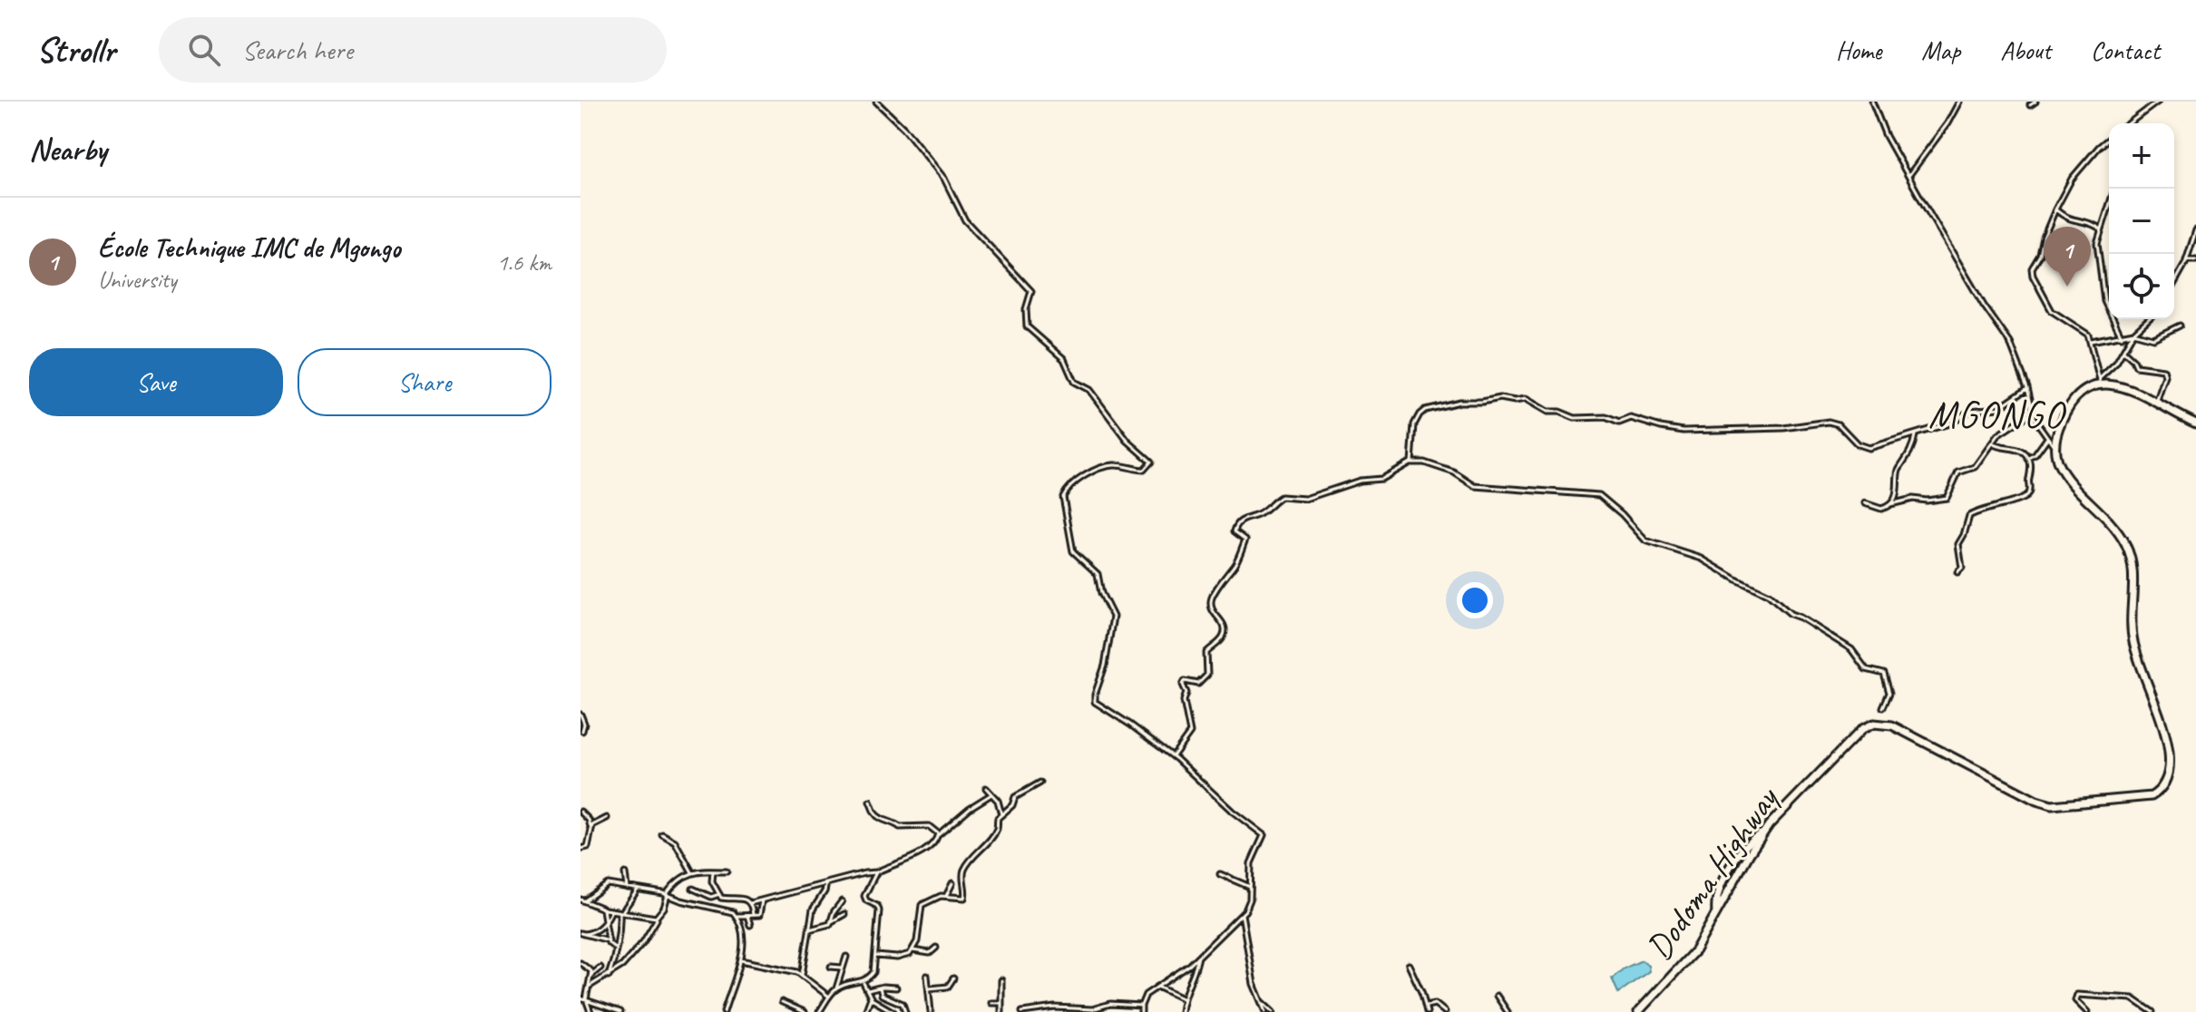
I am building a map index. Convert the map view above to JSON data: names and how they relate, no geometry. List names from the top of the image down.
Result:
{
  "streets": {
    "highway": ["Dodoma Highway"]
  },
  "districts": ["MGONGO"],
  "page": {
    "header": "Strollr",
    "search": "Search here",
    "nav": [
      "Home",
      "Map",
      "About",
      "Contact"
    ],
    "heading": "Nearby",
    "map_buttons": ["+", "−"],
    "list": [
      {
        "mark": "1",
        "name": "École Technique IMC de Mgongo",
        "note": "University",
        "value": "1.6 km"
      }
    ],
    "pins": "1",
    "buttons": ["Save", "Share"]
  }
}
